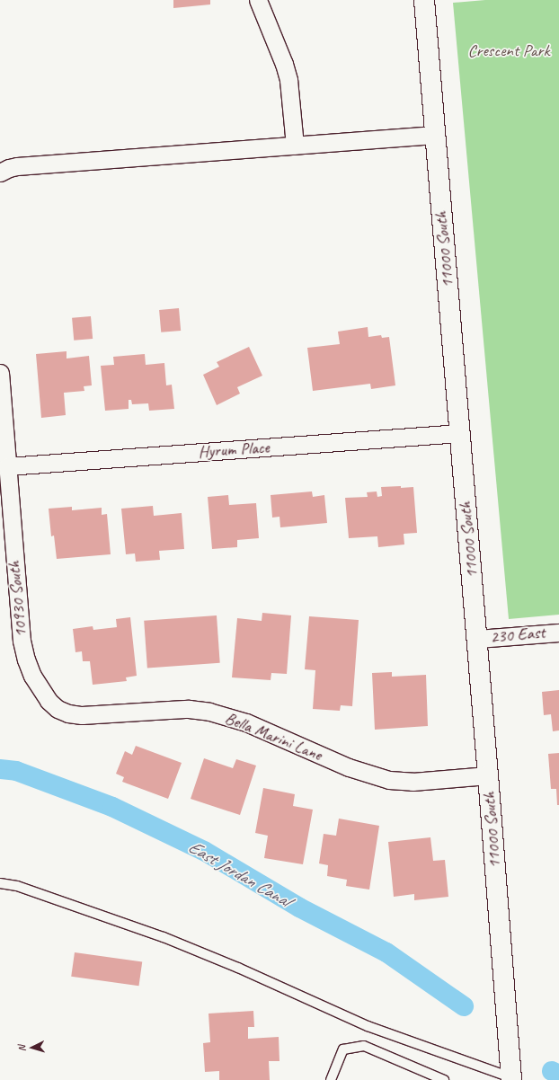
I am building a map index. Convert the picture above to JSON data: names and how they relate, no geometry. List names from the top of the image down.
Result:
{
  "streets": {
    "street": [
      "11000 South",
      "Hyrum Place",
      "10930 South",
      "230 East",
      "Bella Marini Lane"
    ]
  },
  "crossings": [
    ["11000 South", "Hyrum Place"],
    ["11000 South", "230 East"],
    ["11000 South", "Bella Marini Lane"],
    ["Hyrum Place", "10930 South"],
    ["10930 South", "Bella Marini Lane"]
  ],
  "water": ["East Jordan Canal"],
  "parks": ["Crescent Park"],
  "north": "left"
}
